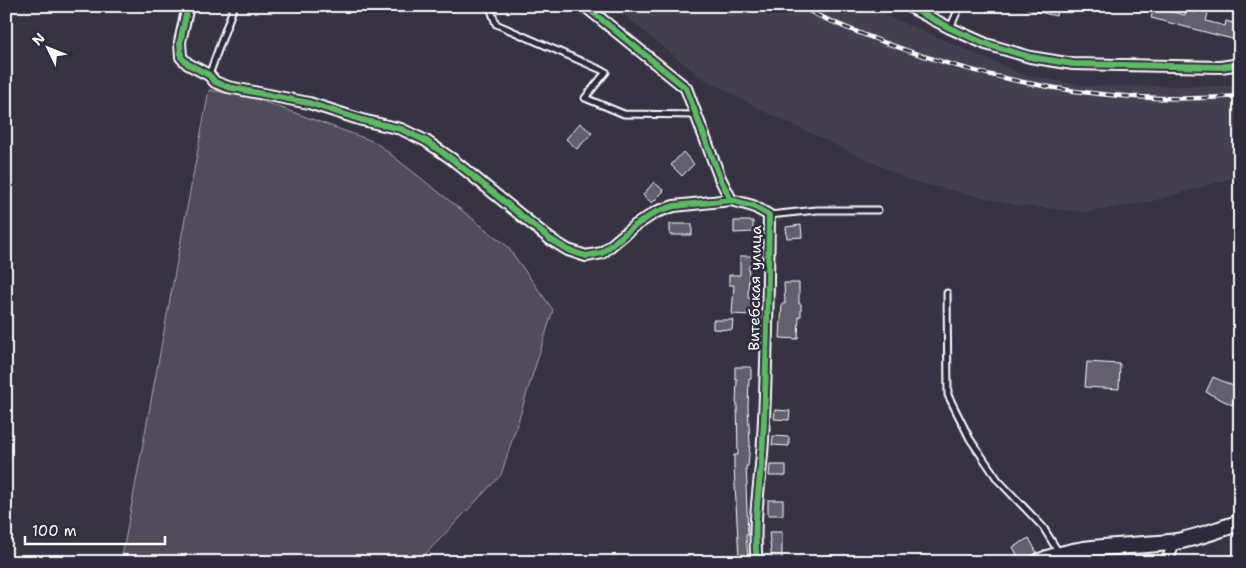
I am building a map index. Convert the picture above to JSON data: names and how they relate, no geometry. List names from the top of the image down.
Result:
{
  "streets": {
    "street": ["Витебская улица"]
  },
  "scale_bar": "100 m",
  "north": "top left"
}
